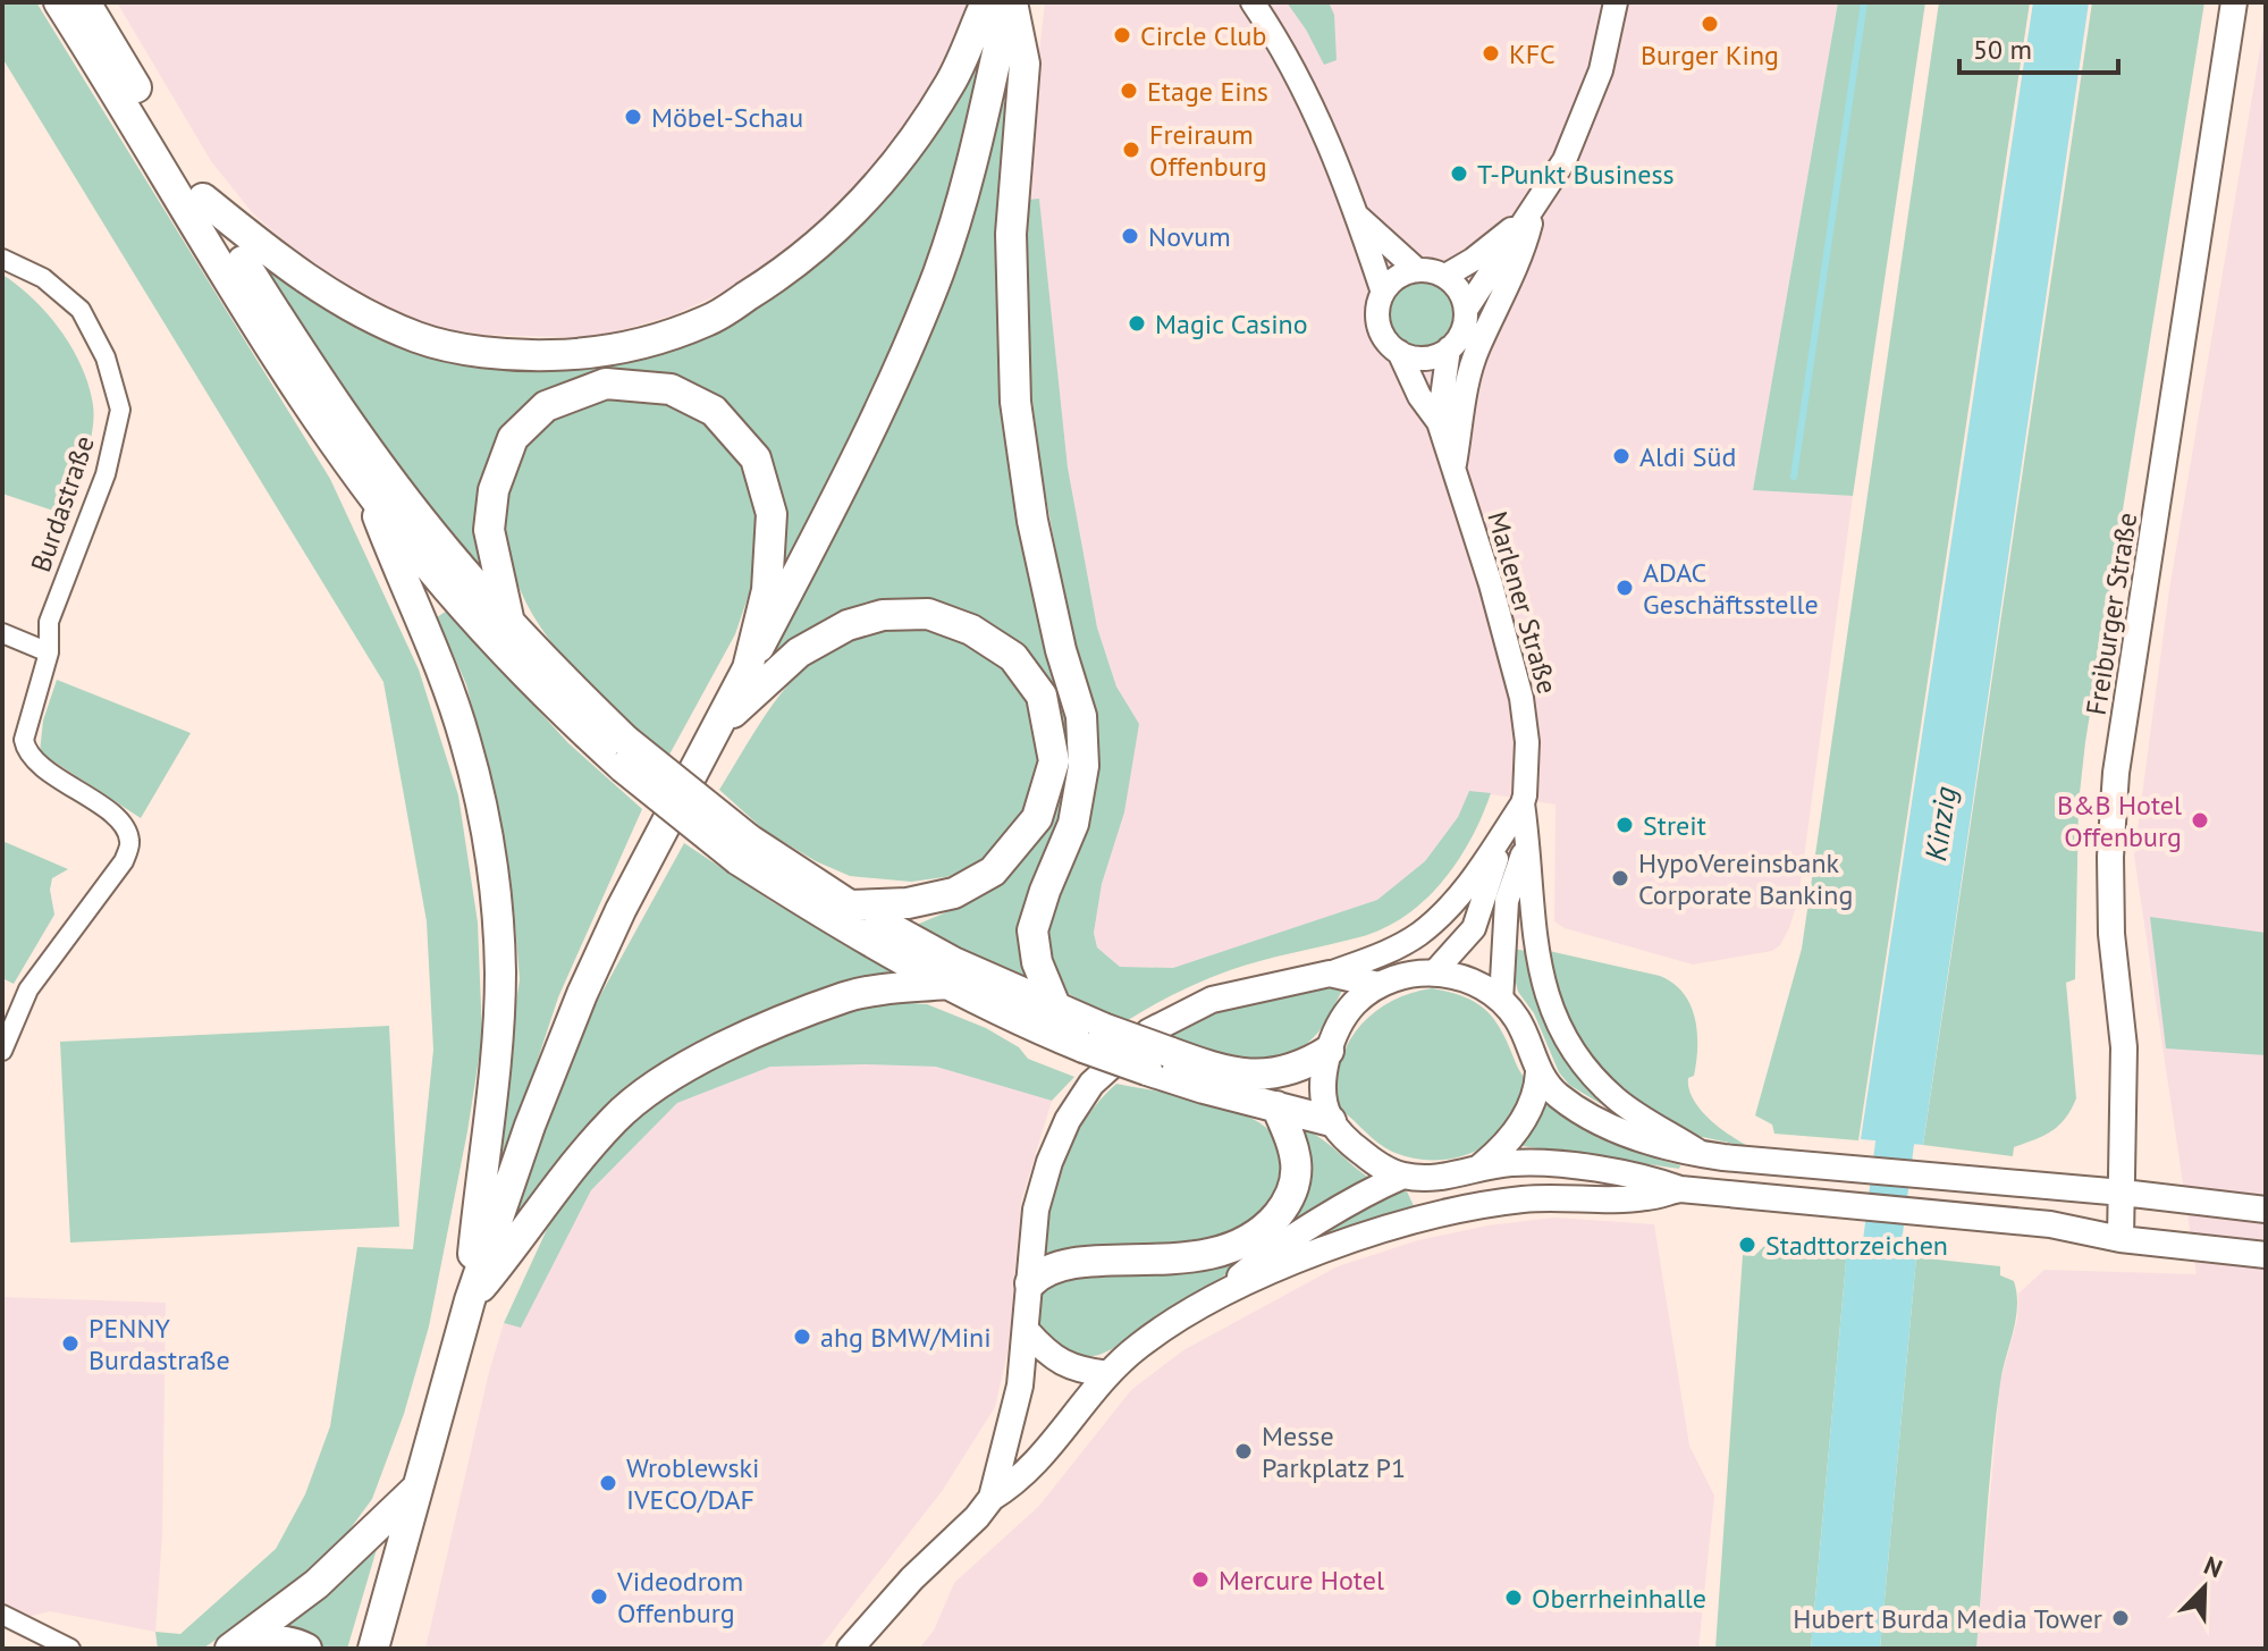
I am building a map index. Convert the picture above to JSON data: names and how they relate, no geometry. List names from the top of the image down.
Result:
{
  "streets": {
    "main road": ["Marlener Straße", "Freiburger Straße"],
    "street": ["Burdastraße"]
  },
  "crossings": [
    ["Marlener Straße", "Freiburger Straße"]
  ],
  "water": ["Kinzig"],
  "places": [
    "Burger King",
    "Circle Club",
    "KFC",
    "Etage Eins",
    "Möbel-Schau",
    "Freiraum Offenburg",
    "T-Punkt Business",
    "Novum",
    "Magic Casino",
    "Aldi Süd",
    "ADAC Geschäftsstelle",
    "B&B Hotel Offenburg",
    "Streit",
    "HypoVereinsbank Corporate Banking",
    "Stadttorzeichen",
    "ahg BMW/Mini",
    "PENNY Burdastraße",
    "Messe Parkplatz P1",
    "Wroblewski IVECO/DAF",
    "Mercure Hotel",
    "Videodrom Offenburg",
    "Oberrheinhalle",
    "Hubert Burda Media Tower"
  ],
  "scale_bar": "50 m",
  "north": "top right"
}
